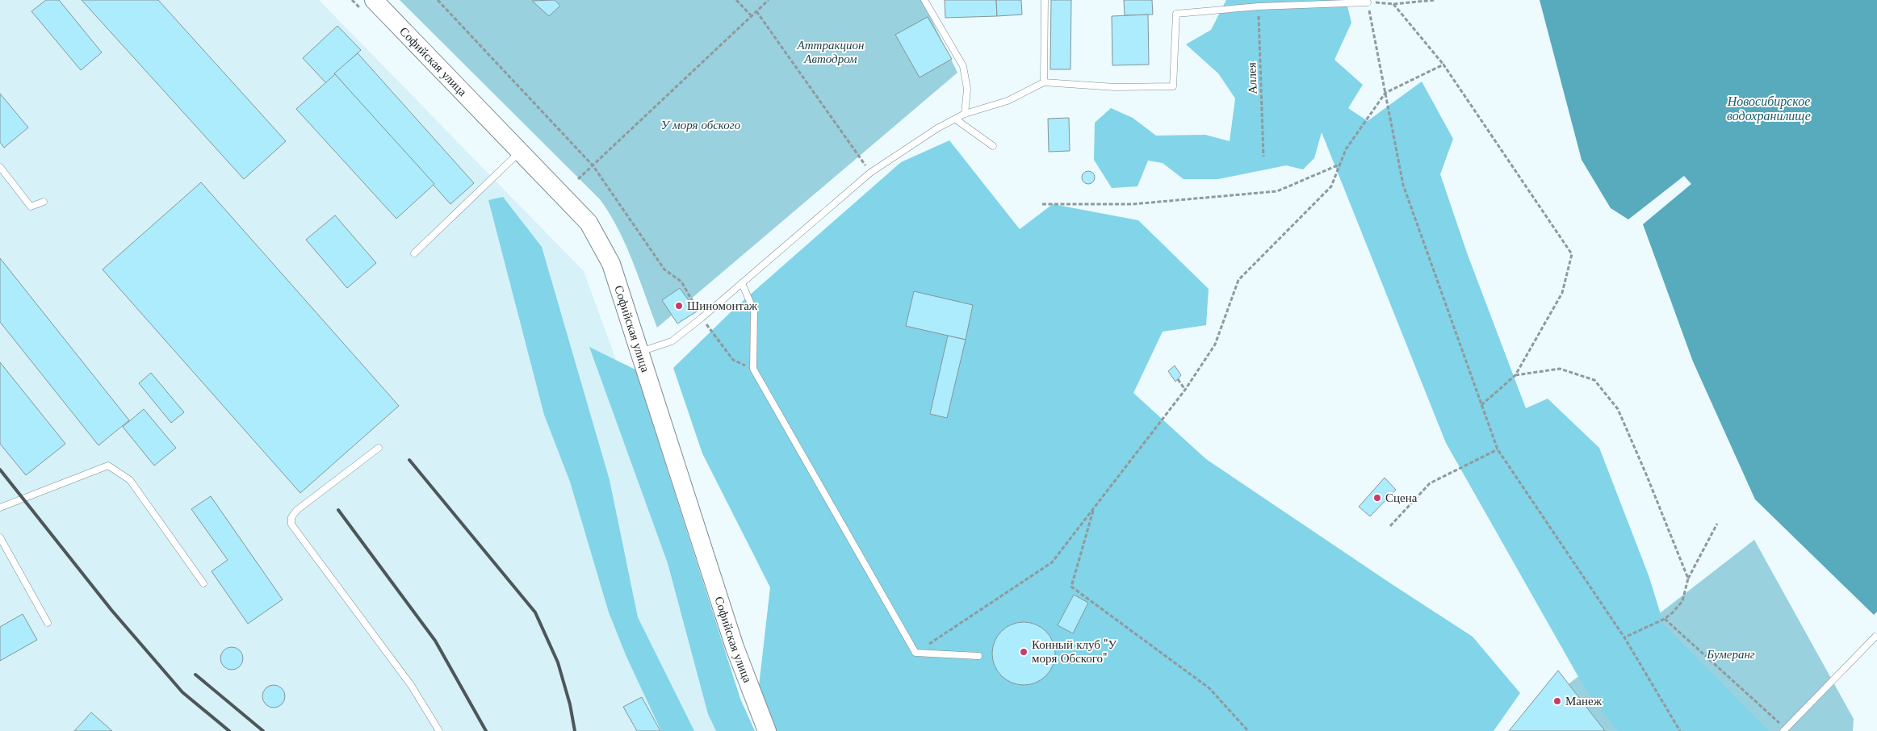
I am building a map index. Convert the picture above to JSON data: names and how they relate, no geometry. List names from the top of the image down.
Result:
{
  "streets": {
    "main road": ["Софийская улица"],
    "path": ["Аллея"]
  },
  "water": ["Новосибирское водохранилище"],
  "parks": ["Аттракцион Автодром", "У моря обского", "Бумеранг"],
  "places": [
    "Шиномонтаж",
    "Сцена",
    "Конный клуб \"У моря Обского\"",
    "Манеж"
  ]
}
